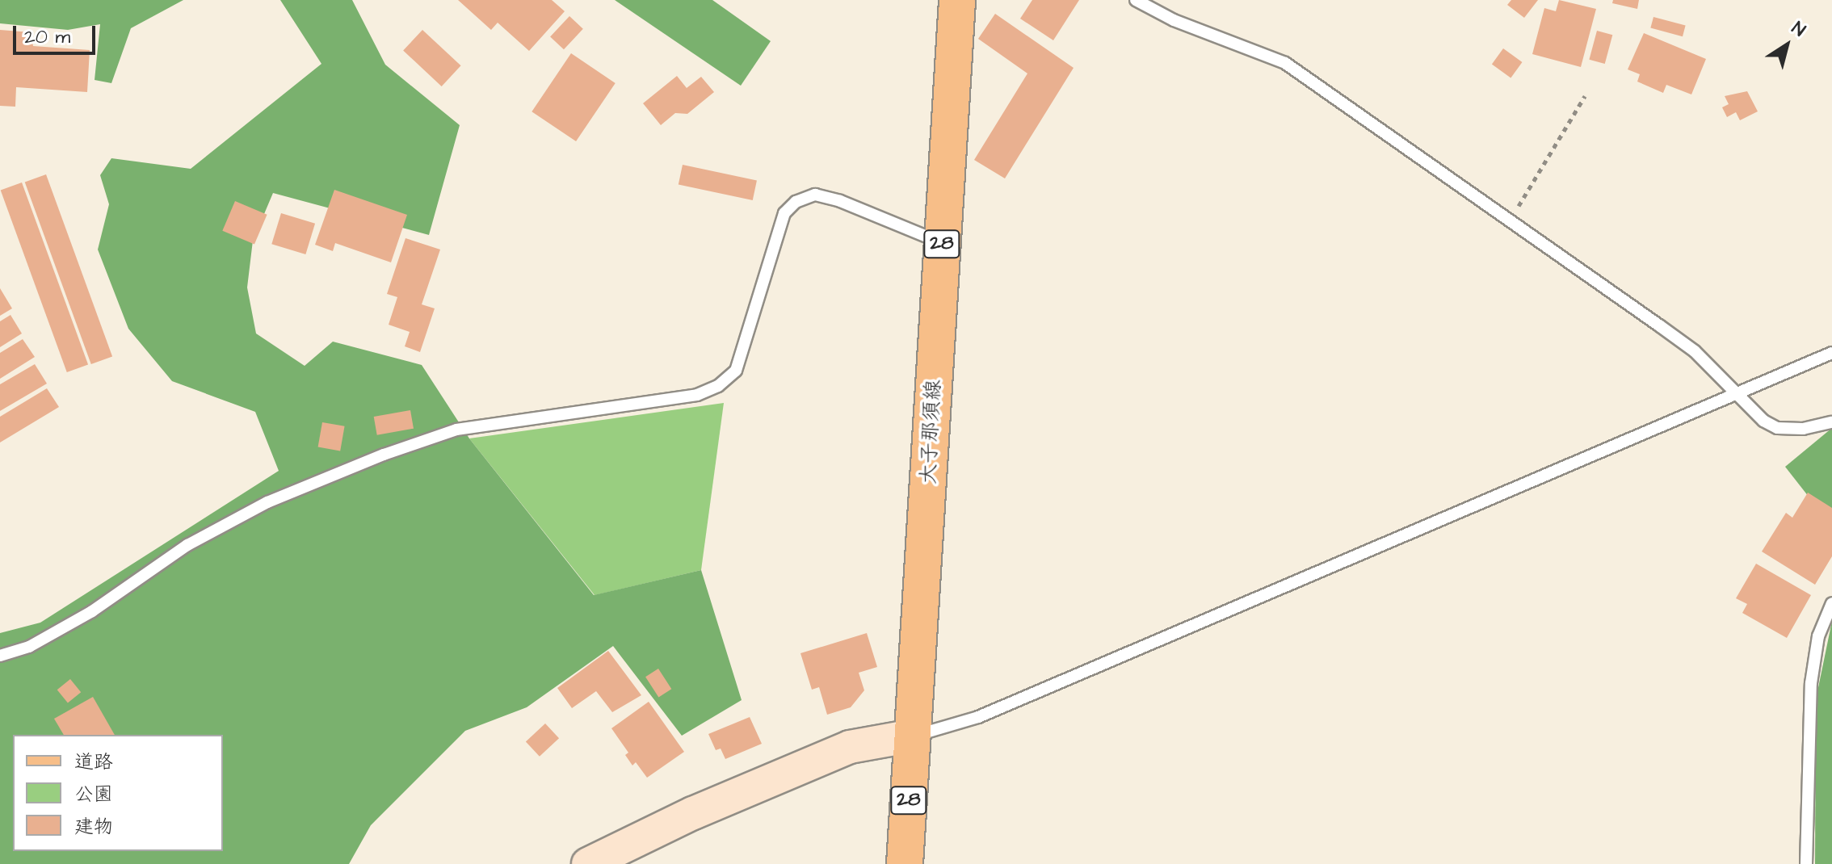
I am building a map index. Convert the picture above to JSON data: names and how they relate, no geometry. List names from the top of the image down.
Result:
{
  "streets": {
    "main road": ["28", "大子那須線"]
  },
  "legend": ["道路", "公園", "建物"],
  "scale_bar": "20 m",
  "north": "top right"
}
